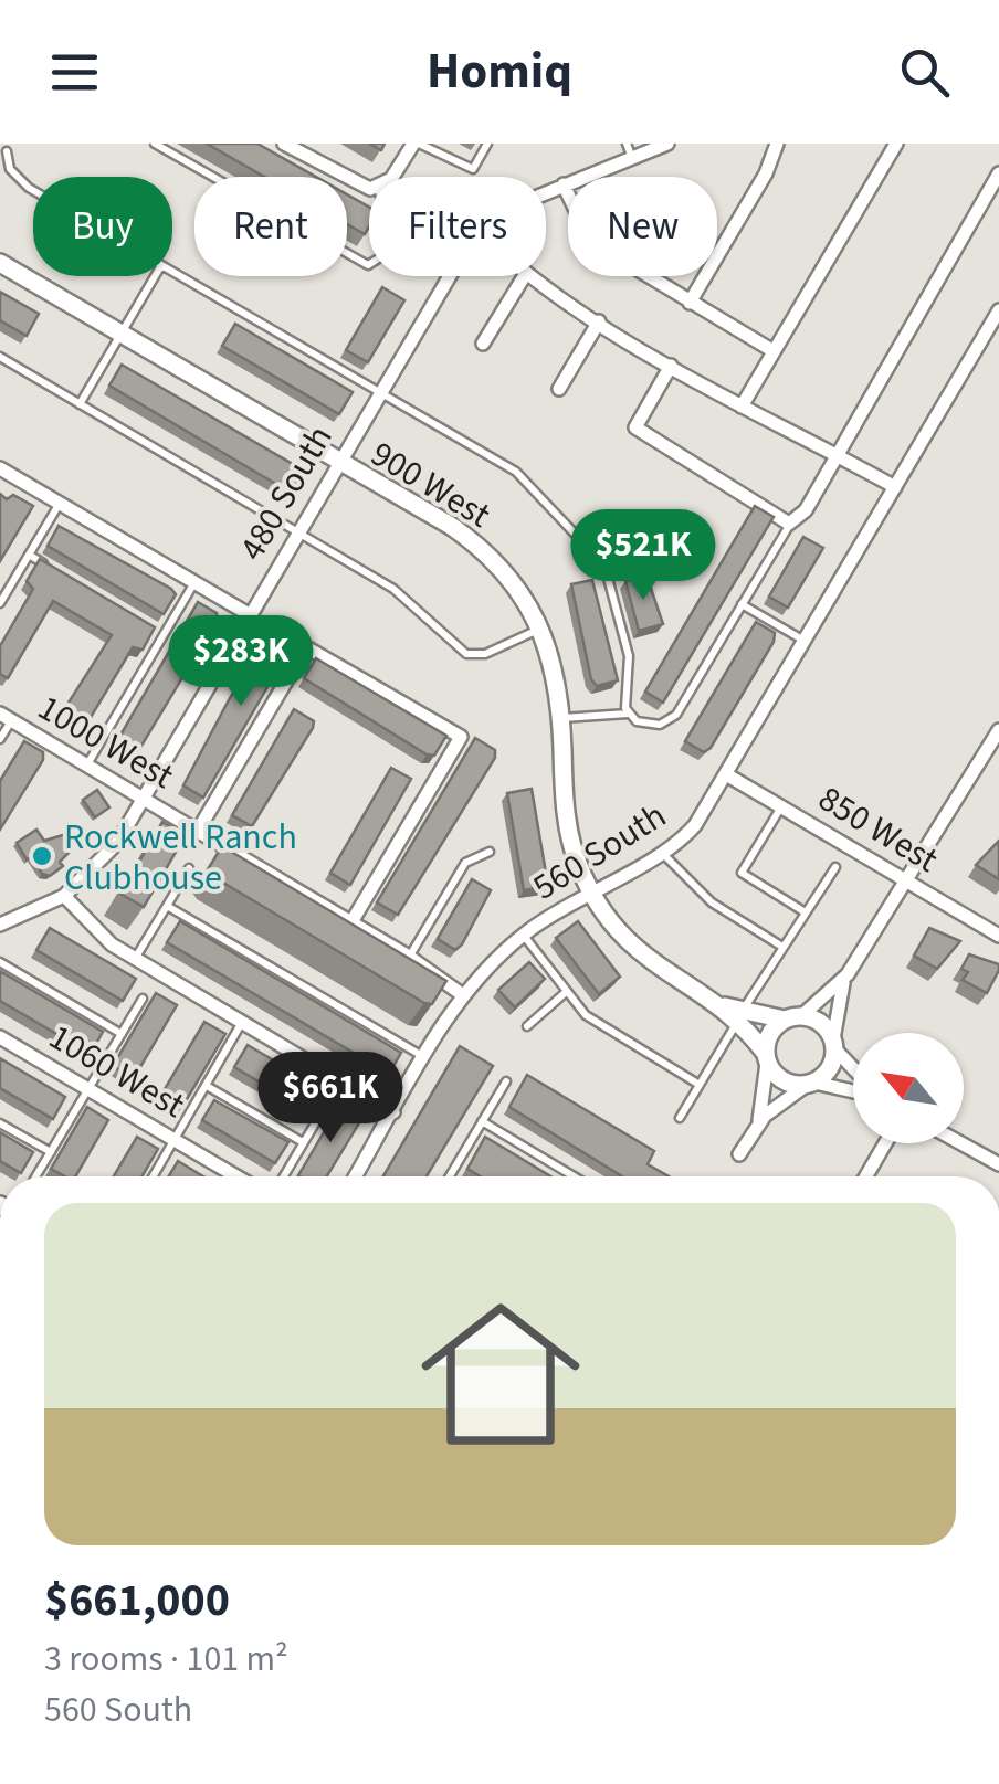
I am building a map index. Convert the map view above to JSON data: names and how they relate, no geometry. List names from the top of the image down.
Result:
{
  "streets": {
    "street": [
      "900 West",
      "480 South",
      "1000 West",
      "850 West",
      "560 South",
      "1060 West"
    ]
  },
  "crossings": [
    ["900 West", "480 South"],
    ["900 West", "560 South"],
    ["480 South", "1000 West"],
    ["1000 West", "560 South"],
    ["850 West", "560 South"]
  ],
  "places": ["Rockwell Ranch Clubhouse"],
  "north": "top left",
  "page": {
    "header": "Homiq",
    "chip": [
      "Buy",
      "Rent",
      "Filters",
      "New"
    ],
    "price": ["$521K", "$283K", "$661K"],
    "list": [
      {
        "name": "$661,000",
        "note": "3 rooms · 101 m² · 560 South"
      }
    ]
  }
}
